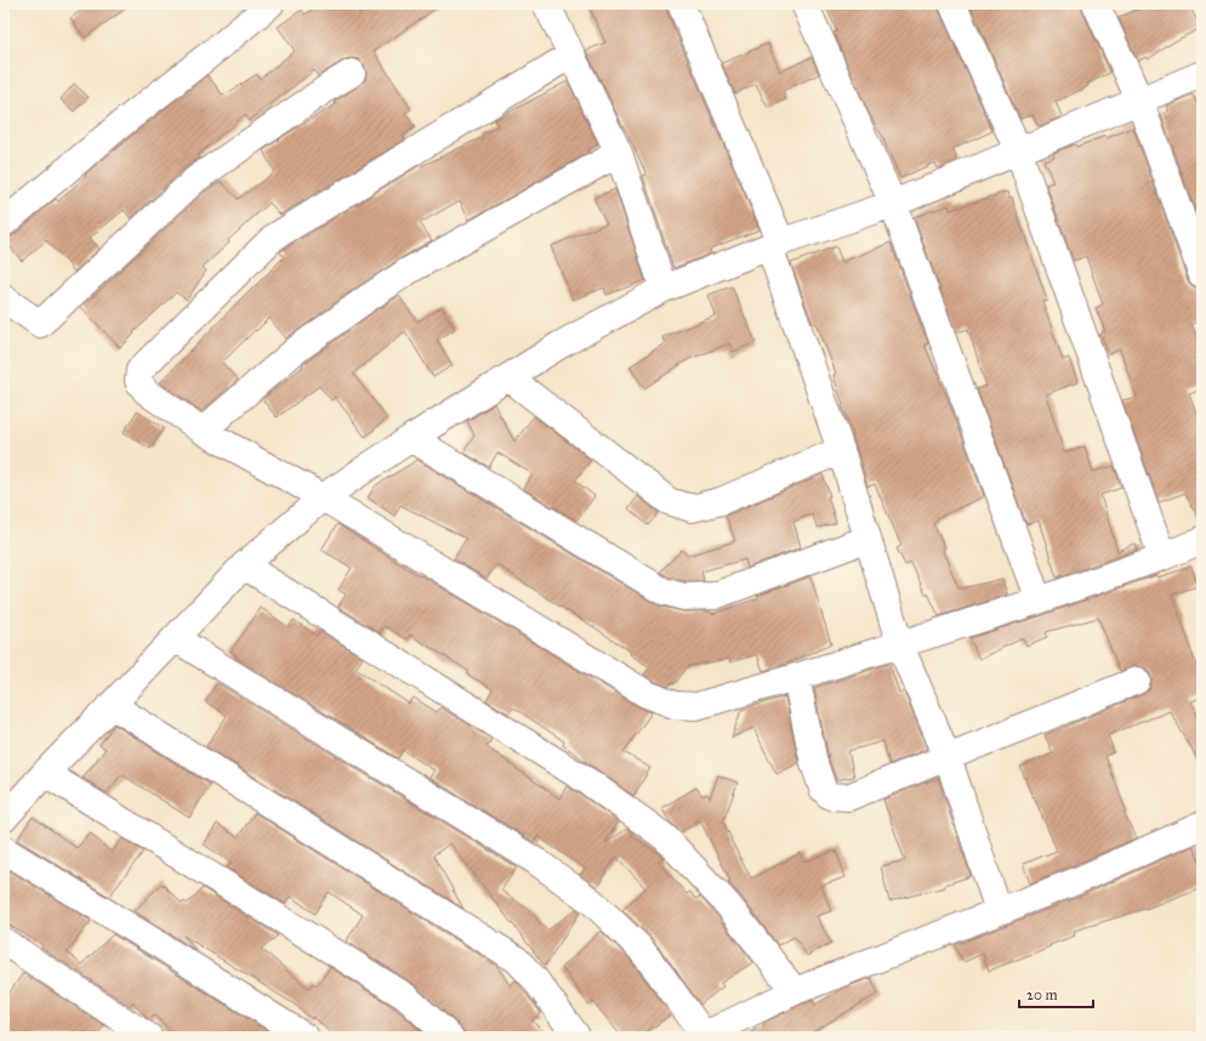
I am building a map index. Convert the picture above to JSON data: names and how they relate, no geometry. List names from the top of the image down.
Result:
{
  "scale_bar": "20 m"
}
